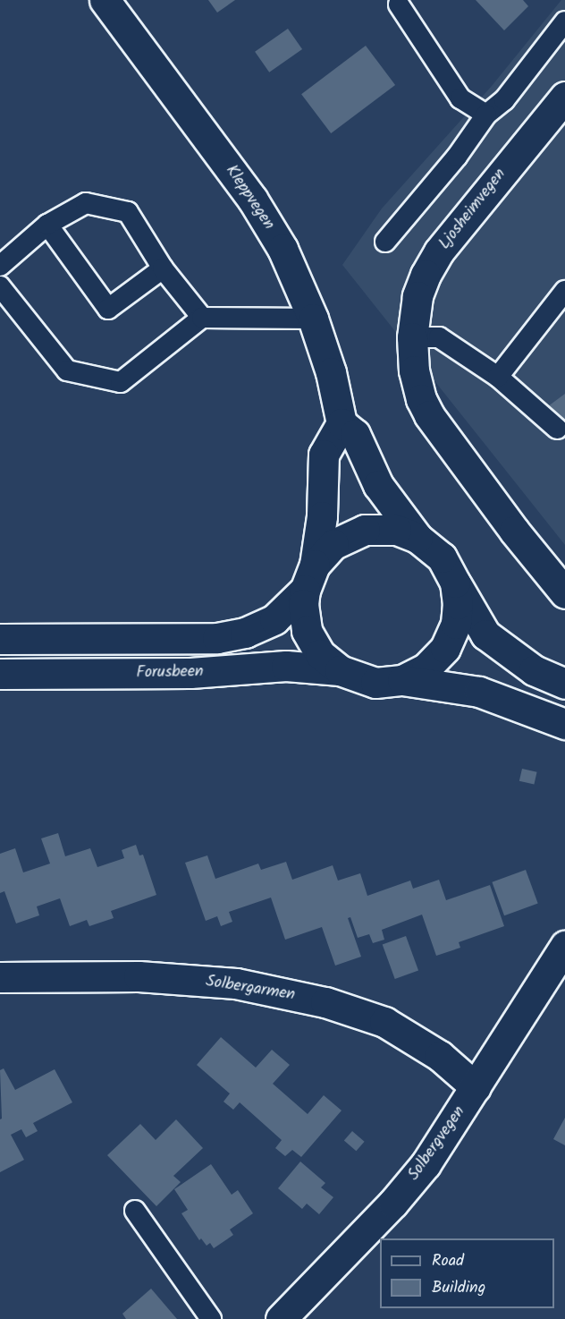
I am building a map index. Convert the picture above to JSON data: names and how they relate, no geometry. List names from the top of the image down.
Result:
{
  "streets": {
    "main road": [
      "Kleppvegen",
      "Ljosheimvegen",
      "Forusbeen",
      "Solbergarmen",
      "Solbergvegen"
    ]
  },
  "crossings": [
    ["Solbergarmen", "Solbergvegen"]
  ],
  "legend": ["Road", "Building"]
}
